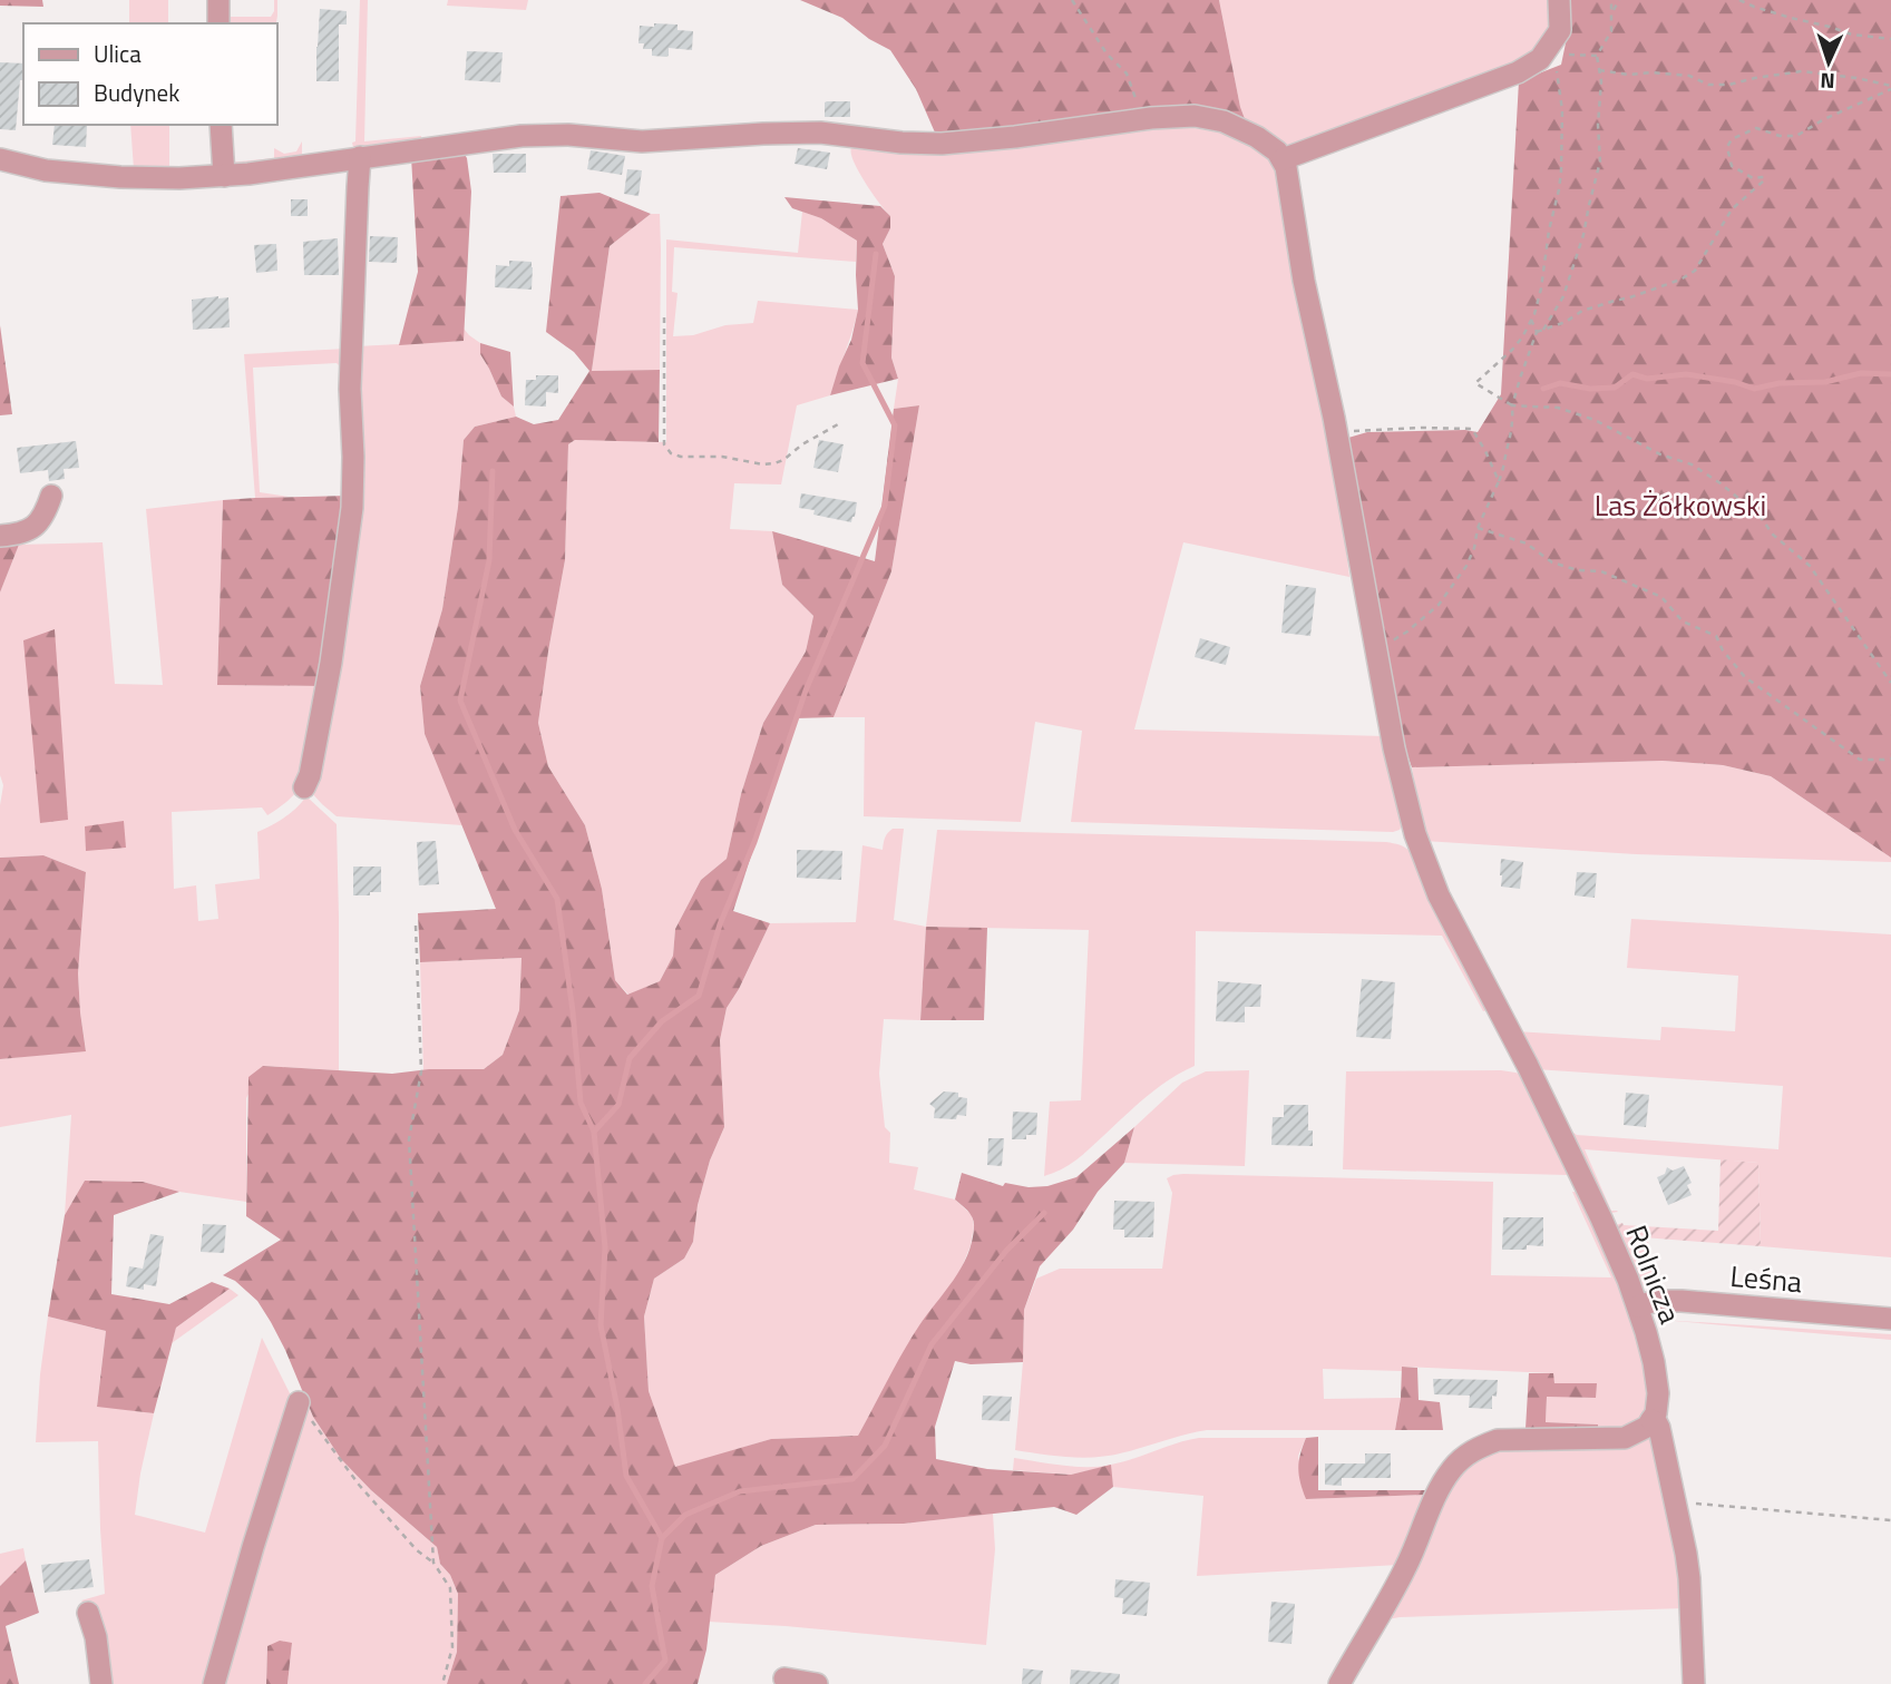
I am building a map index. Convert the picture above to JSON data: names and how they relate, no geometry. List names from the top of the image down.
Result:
{
  "streets": {
    "street": ["Rolnicza", "Leśna"]
  },
  "crossings": [
    ["Rolnicza", "Leśna"]
  ],
  "parks": ["Las Żółkowski"],
  "legend": ["Ulica", "Budynek"],
  "north": "bottom"
}
